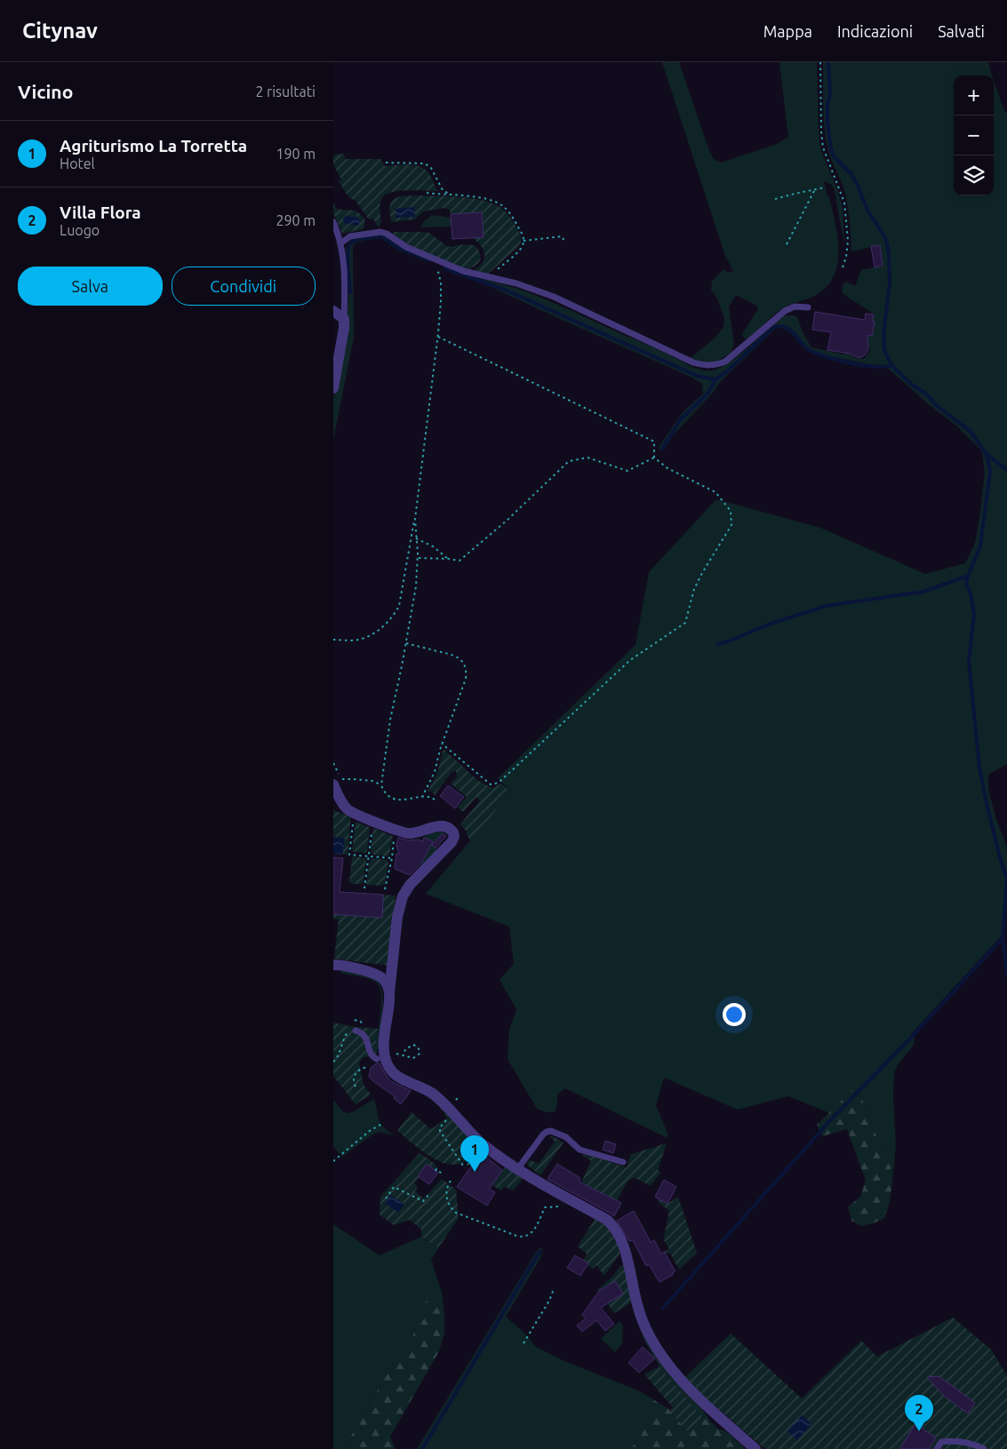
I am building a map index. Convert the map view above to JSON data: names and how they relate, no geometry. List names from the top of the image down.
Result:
{
  "page": {
    "header": "Citynav",
    "nav": ["Mappa", "Indicazioni", "Salvati"],
    "heading": ["Vicino", "2 risultati"],
    "map_buttons": ["+", "−"],
    "list": [
      {
        "mark": "1",
        "name": "Agriturismo La Torretta",
        "note": "Hotel",
        "value": "190 m"
      },
      {
        "mark": "2",
        "name": "Villa Flora",
        "note": "Luogo",
        "value": "290 m"
      }
    ],
    "buttons": ["Salva", "Condividi"],
    "pins": ["1", "2"]
  }
}
